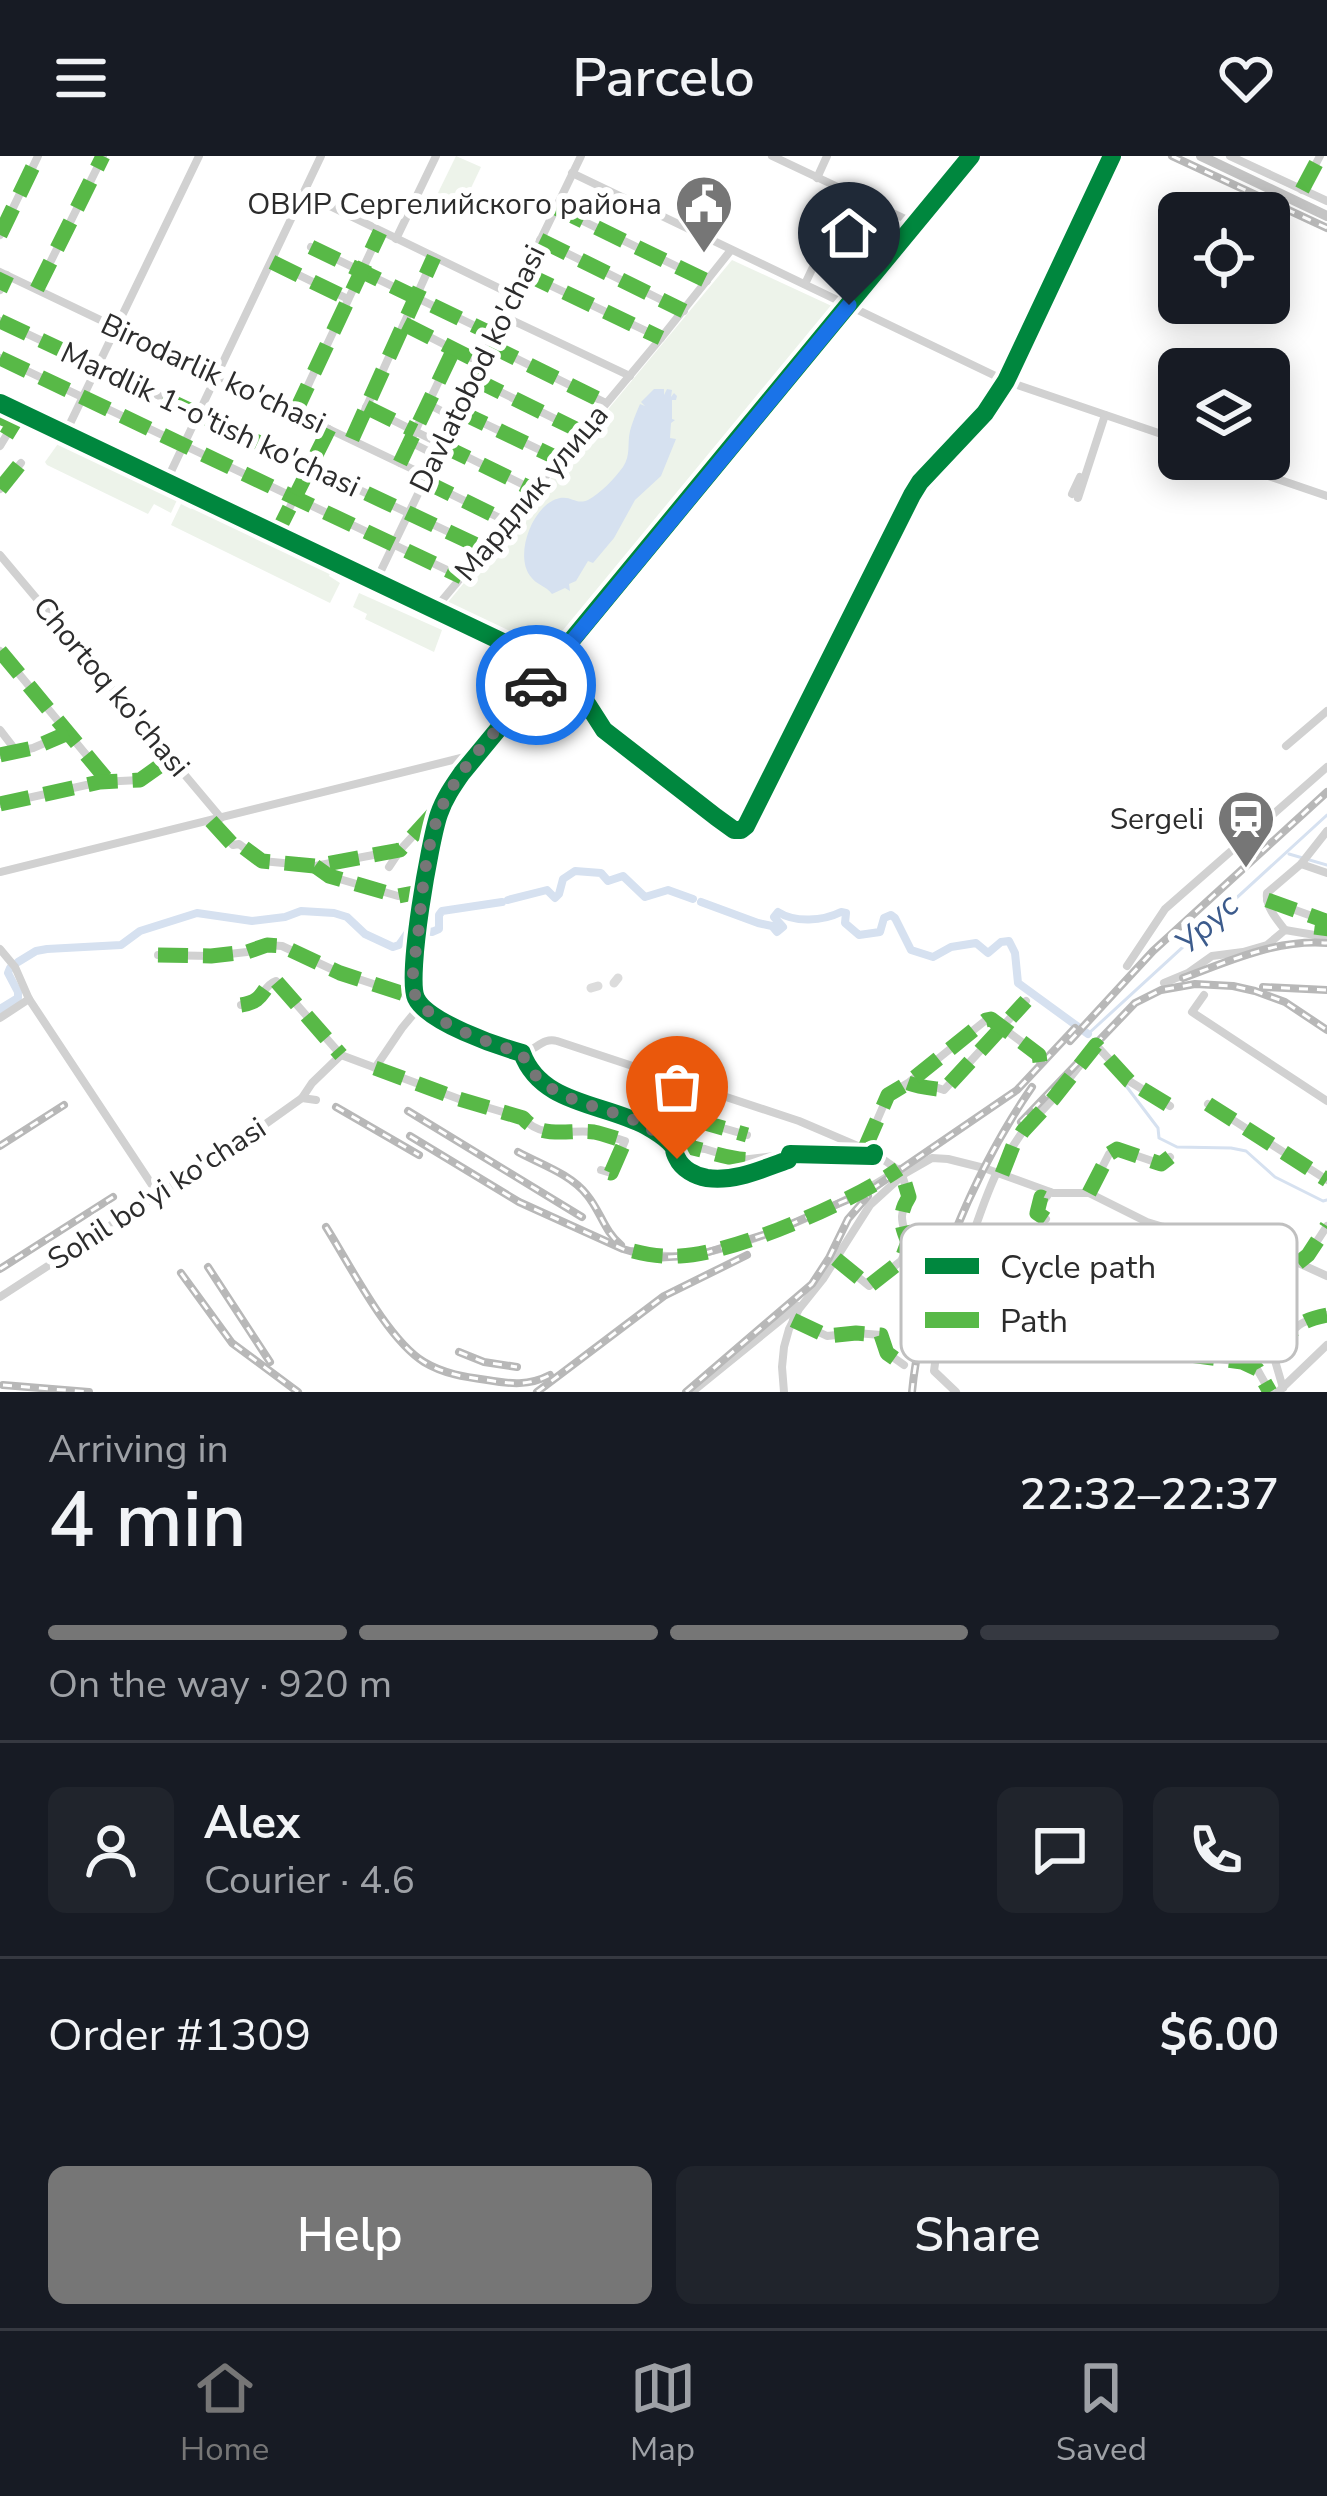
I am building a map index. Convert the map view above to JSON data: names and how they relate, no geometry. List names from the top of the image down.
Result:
{
  "streets": {
    "street": [
      "Davlatobod ko'chasi",
      "Birodarlik ko'chasi",
      "Mardlik 1-o'tish ko'chasi",
      "Мардлик улица",
      "Chortoq ko'chasi",
      "Sohil bo'yi ko'chasi"
    ]
  },
  "crossings": [
    ["Davlatobod ko'chasi", "Birodarlik ko'chasi"],
    ["Davlatobod ko'chasi", "Mardlik 1-o'tish ko'chasi"],
    ["Birodarlik ko'chasi", "Мардлик улица"],
    ["Mardlik 1-o'tish ko'chasi", "Мардлик улица"]
  ],
  "water": ["Урус"],
  "places": {
    "public building": ["ОВИР Сергелийского района"],
    "station": ["Sergeli"]
  },
  "legend": ["Cycle path", "Path"],
  "page": {
    "header": "Parcelo",
    "heading": ["4 min", "Arriving in", "22:32–22:37"],
    "panel": [
      "Alex",
      "Courier · 4.6",
      "Order #1309",
      "$6.00"
    ],
    "bar": "On the way · 920 m",
    "buttons": ["Help", "Share"],
    "tabs": ["Home", "Map", "Saved"]
  }
}
